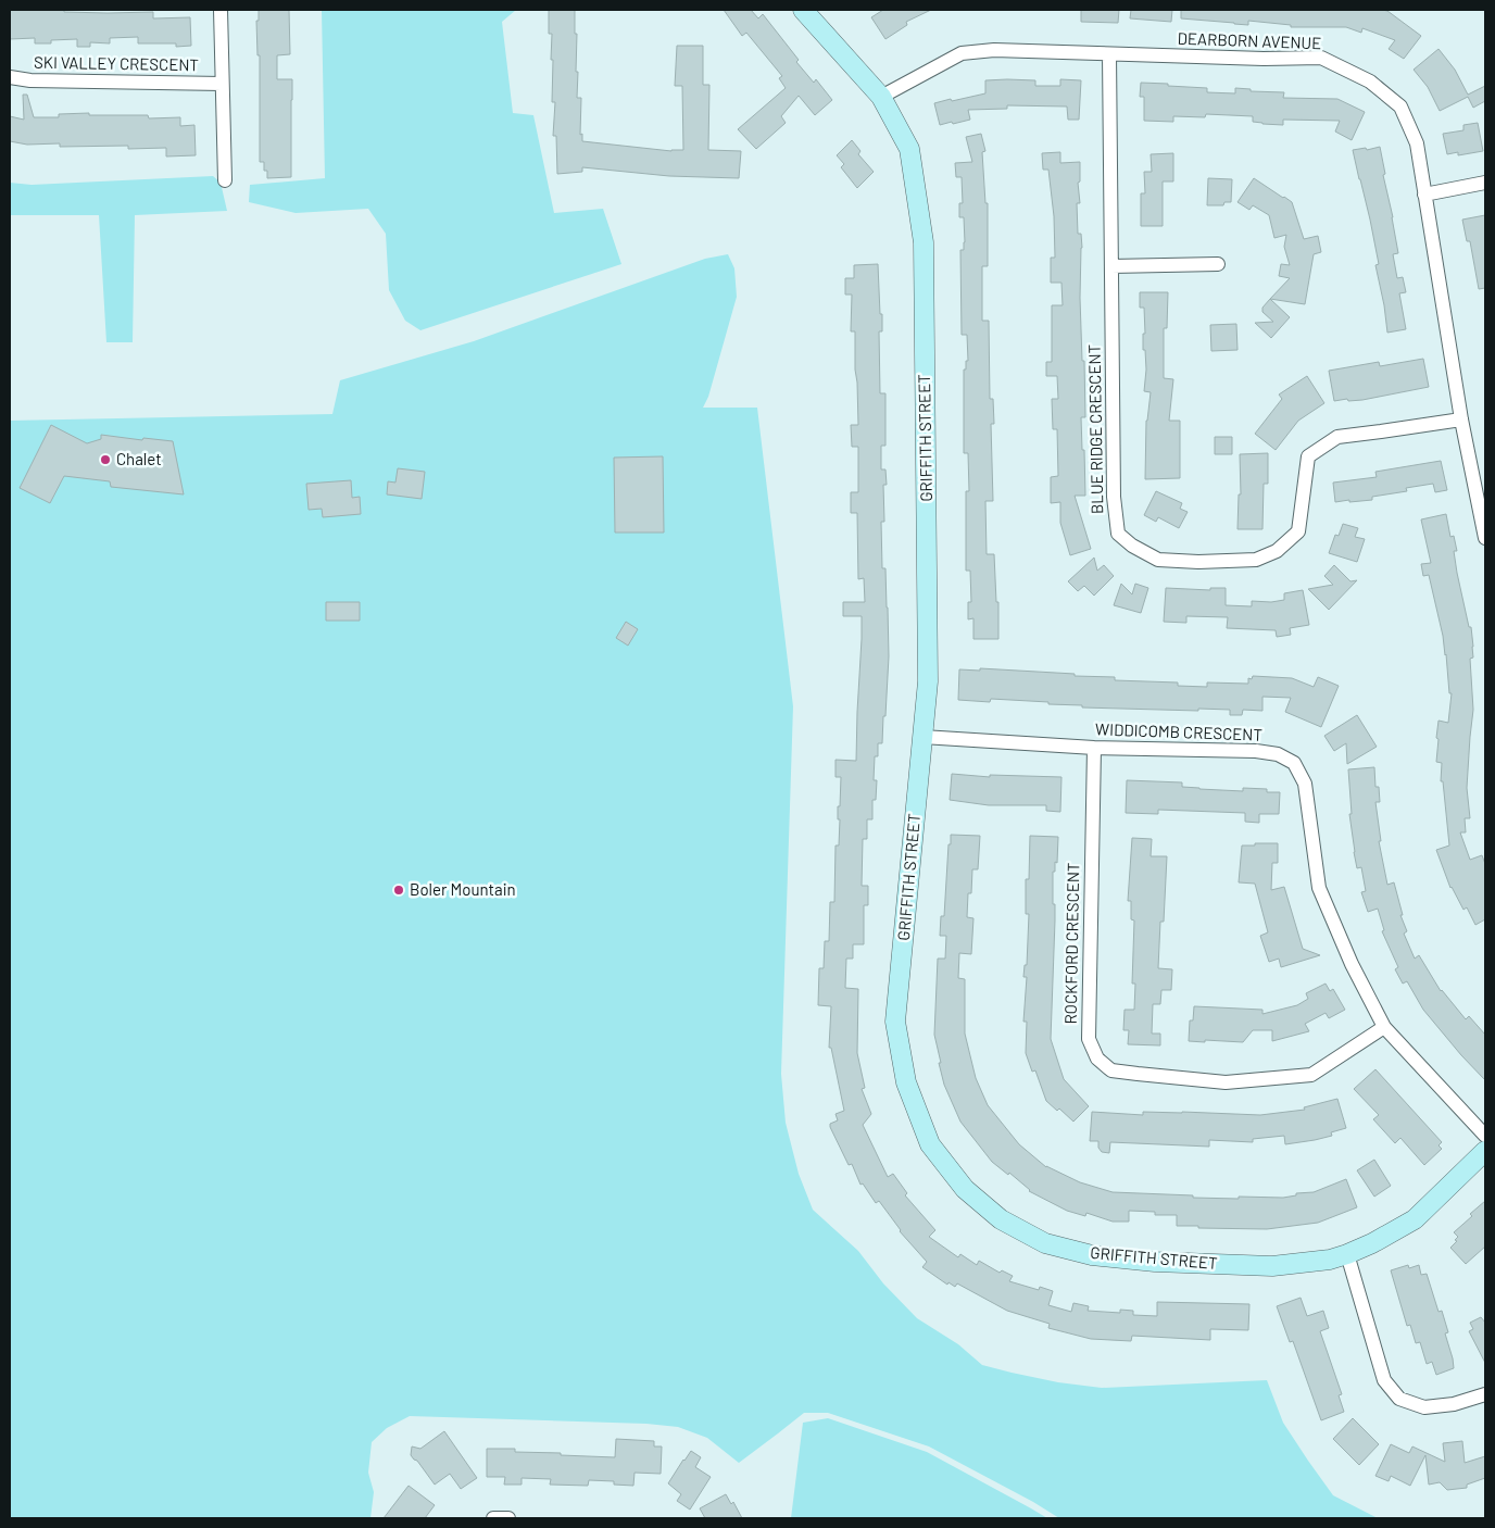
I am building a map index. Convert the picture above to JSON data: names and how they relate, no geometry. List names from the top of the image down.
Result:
{
  "streets": {
    "street": [
      "DEARBORN AVENUE",
      "SKI VALLEY CRESCENT",
      "BLUE RIDGE CRESCENT",
      "GRIFFITH STREET",
      "WIDDICOMB CRESCENT",
      "ROCKFORD CRESCENT"
    ]
  },
  "crossings": [
    ["DEARBORN AVENUE", "BLUE RIDGE CRESCENT"],
    ["DEARBORN AVENUE", "GRIFFITH STREET"],
    ["GRIFFITH STREET", "WIDDICOMB CRESCENT"],
    ["WIDDICOMB CRESCENT", "ROCKFORD CRESCENT"]
  ],
  "places": ["Chalet", "Boler Mountain"]
}
